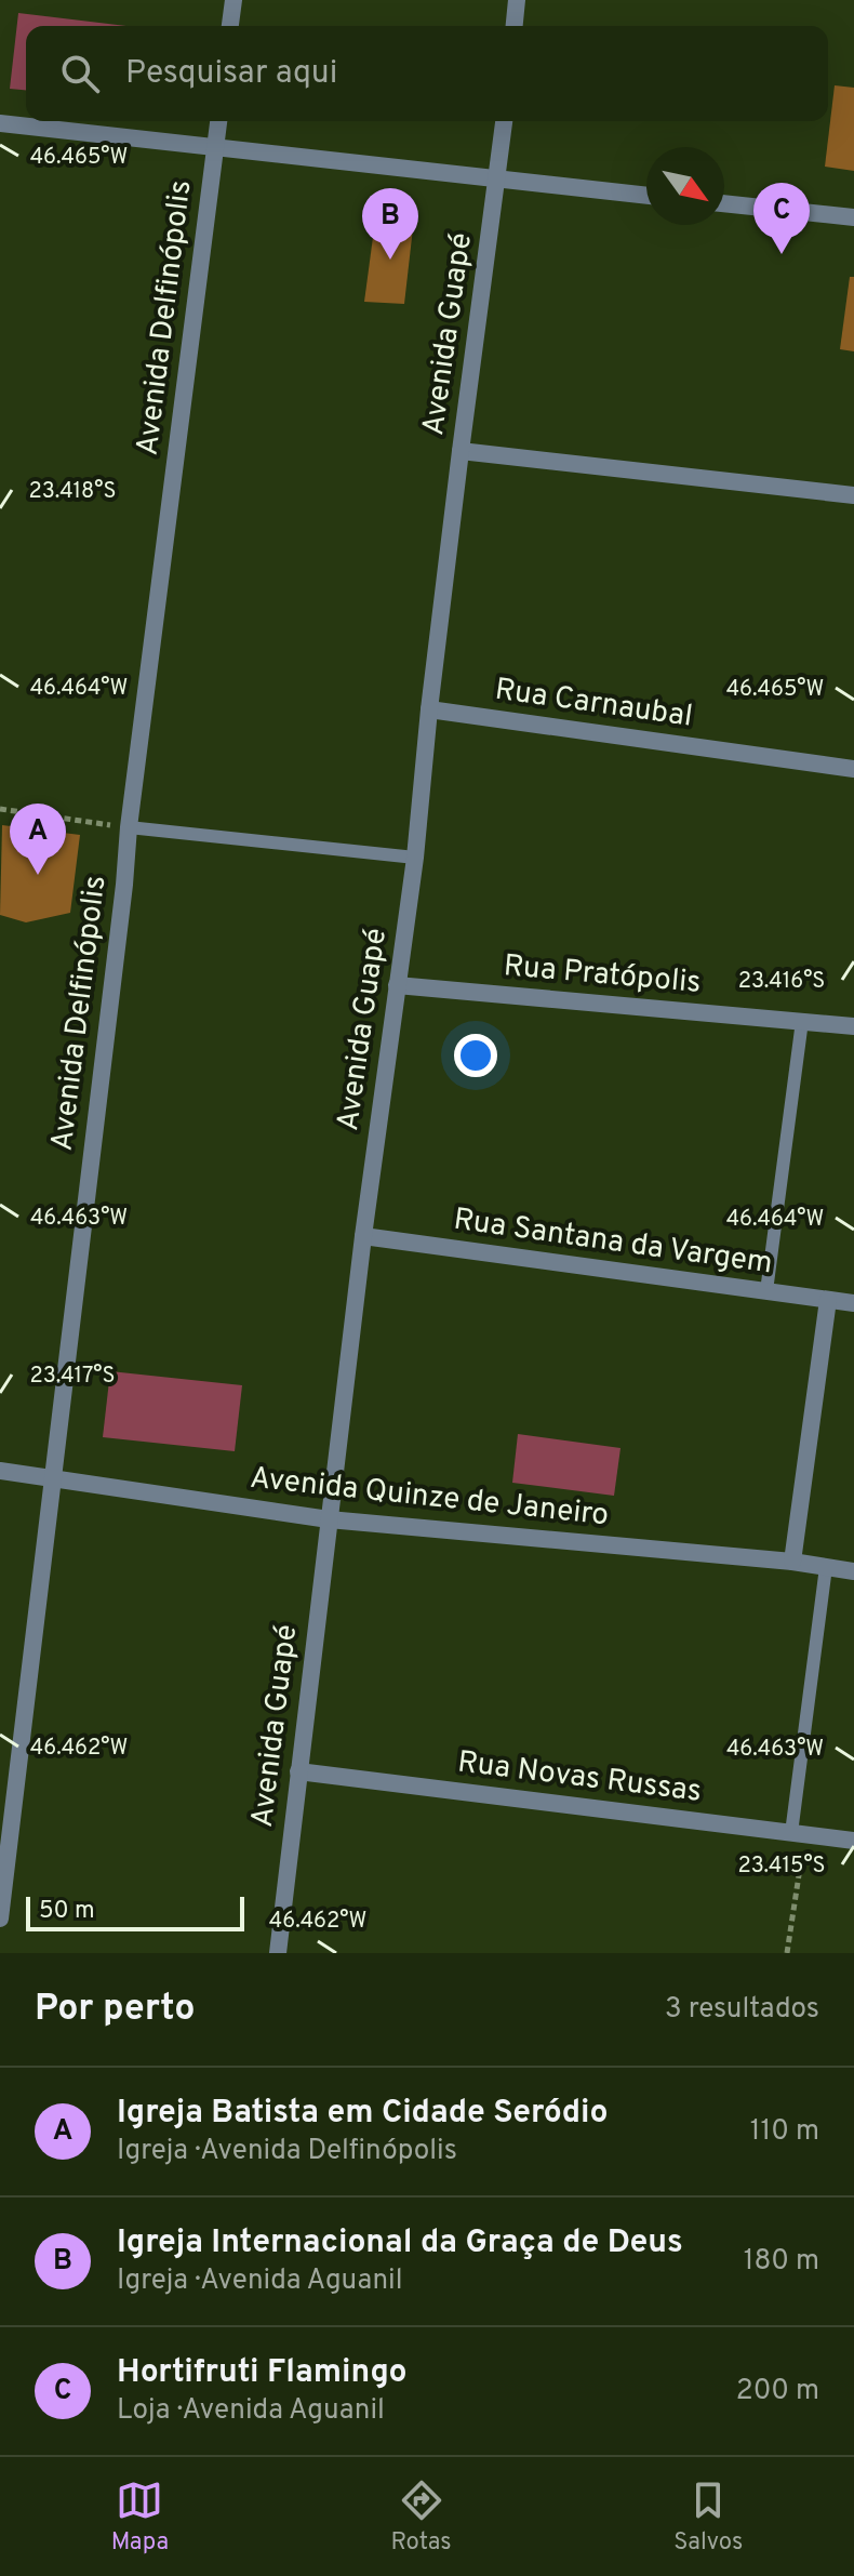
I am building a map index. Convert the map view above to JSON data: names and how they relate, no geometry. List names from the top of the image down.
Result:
{
  "streets": {
    "street": [
      "Avenida Delfinópolis",
      "Avenida Guapé",
      "Rua Carnaubal",
      "Rua Pratópolis",
      "Rua Santana da Vargem",
      "Avenida Quinze de Janeiro",
      "Rua Novas Russas"
    ]
  },
  "crossings": [
    ["Avenida Delfinópolis", "Avenida Quinze de Janeiro"],
    ["Avenida Guapé", "Rua Carnaubal"],
    ["Avenida Guapé", "Rua Pratópolis"],
    ["Avenida Guapé", "Rua Santana da Vargem"],
    ["Avenida Guapé", "Avenida Quinze de Janeiro"],
    ["Avenida Guapé", "Rua Novas Russas"]
  ],
  "scale_bar": "50 m",
  "north": "bottom right",
  "page": {
    "search": "Pesquisar aqui",
    "pins": ["C", "B", "A"],
    "scale": "50 m",
    "heading": ["Por perto", "3 resultados"],
    "list": [
      {
        "mark": "A",
        "name": "Igreja Batista em Cidade Seródio",
        "note": "Igreja · Avenida Delfinópolis",
        "value": "110 m"
      },
      {
        "mark": "B",
        "name": "Igreja Internacional da Graça de Deus",
        "note": "Igreja · Avenida Aguanil",
        "value": "180 m"
      },
      {
        "mark": "C",
        "name": "Hortifruti Flamingo",
        "note": "Loja · Avenida Aguanil",
        "value": "200 m"
      }
    ],
    "nav": ["Mapa", "Rotas", "Salvos"]
  },
  "coordinates": [
    "46.465°W",
    "23.418°S",
    "46.464°W",
    "23.416°S",
    "46.463°W",
    "23.417°S",
    "46.462°W",
    "23.415°S"
  ]
}
